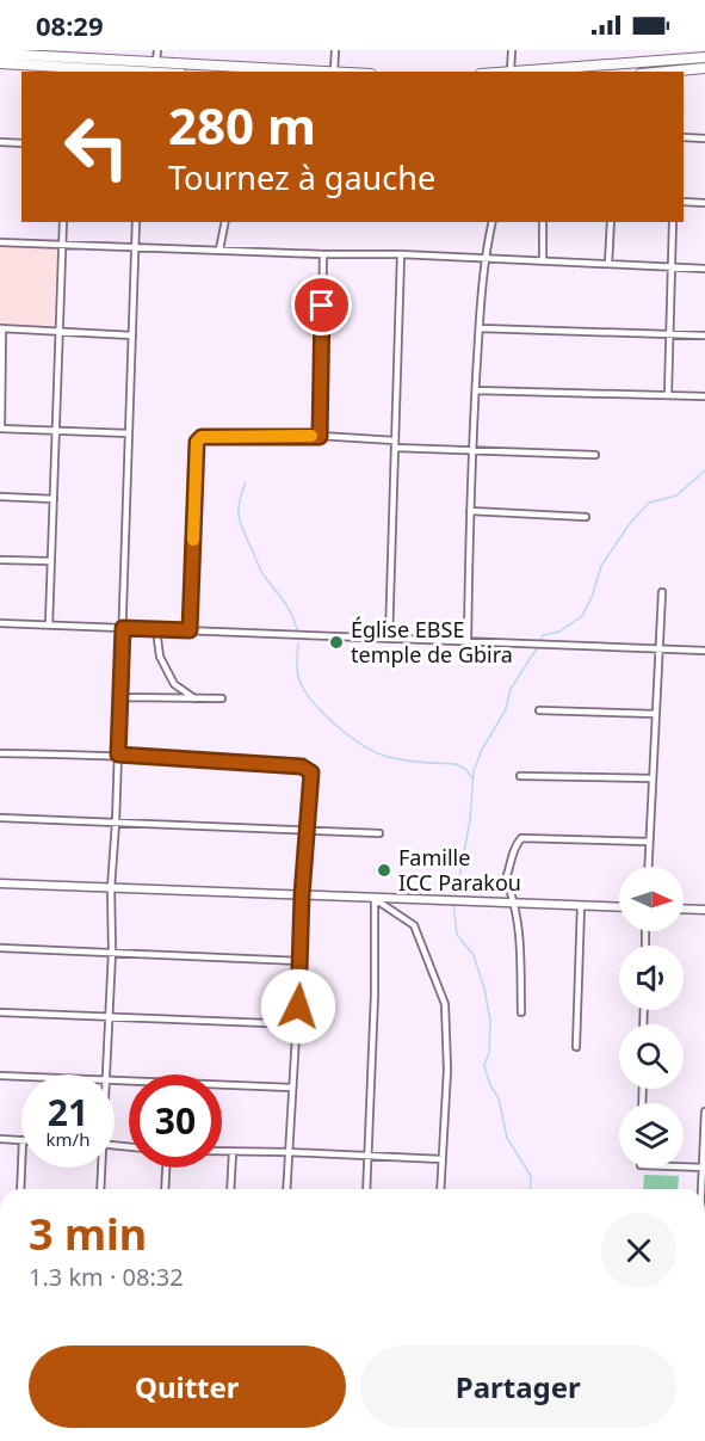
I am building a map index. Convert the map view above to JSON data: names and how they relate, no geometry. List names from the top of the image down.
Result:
{
  "places": ["Église EBSE temple de Gbira", "Famille ICC Parakou"],
  "north": "right",
  "page": {
    "status": "08:29",
    "turn": ["280 m", "Tournez à gauche"],
    "speed": "21 km/h",
    "limit": "30",
    "heading": ["3 min", "1.3 km · 08:32"],
    "buttons": ["Quitter", "Partager"]
  }
}
